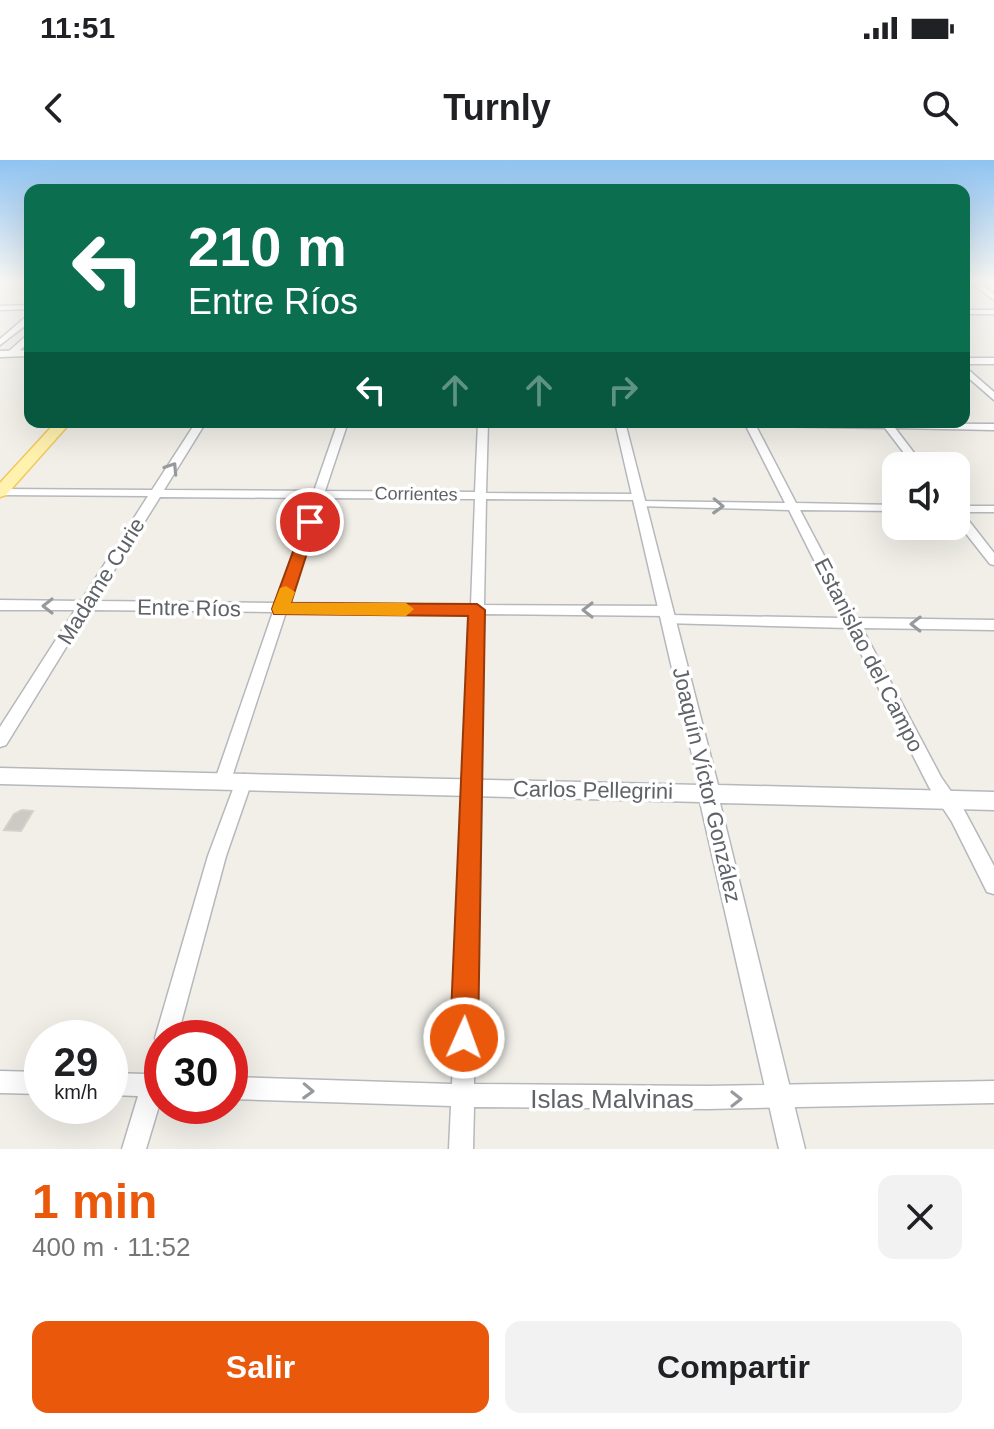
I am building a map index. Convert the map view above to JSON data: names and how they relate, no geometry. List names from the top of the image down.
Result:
{
  "streets": {
    "street": [
      "Corrientes",
      "Madame Curie",
      "Entre Ríos",
      "Estanislao del Campo",
      "Joaquín Víctor González",
      "Carlos Pellegrini",
      "Islas Malvinas"
    ]
  },
  "crossings": [
    ["Corrientes", "Madame Curie"],
    ["Corrientes", "Estanislao del Campo"],
    ["Corrientes", "Joaquín Víctor González"],
    ["Madame Curie", "Entre Ríos"],
    ["Entre Ríos", "Estanislao del Campo"],
    ["Entre Ríos", "Joaquín Víctor González"],
    ["Estanislao del Campo", "Carlos Pellegrini"],
    ["Joaquín Víctor González", "Carlos Pellegrini"],
    ["Joaquín Víctor González", "Islas Malvinas"]
  ],
  "one_way": ["Entre Ríos", "Islas Malvinas"],
  "page": {
    "status": "11:51",
    "header": "Turnly",
    "turn": ["210 m", "Entre Ríos"],
    "speed": "29 km/h",
    "limit": "30",
    "heading": ["1 min", "400 m · 11:52"],
    "buttons": ["Salir", "Compartir"]
  }
}
